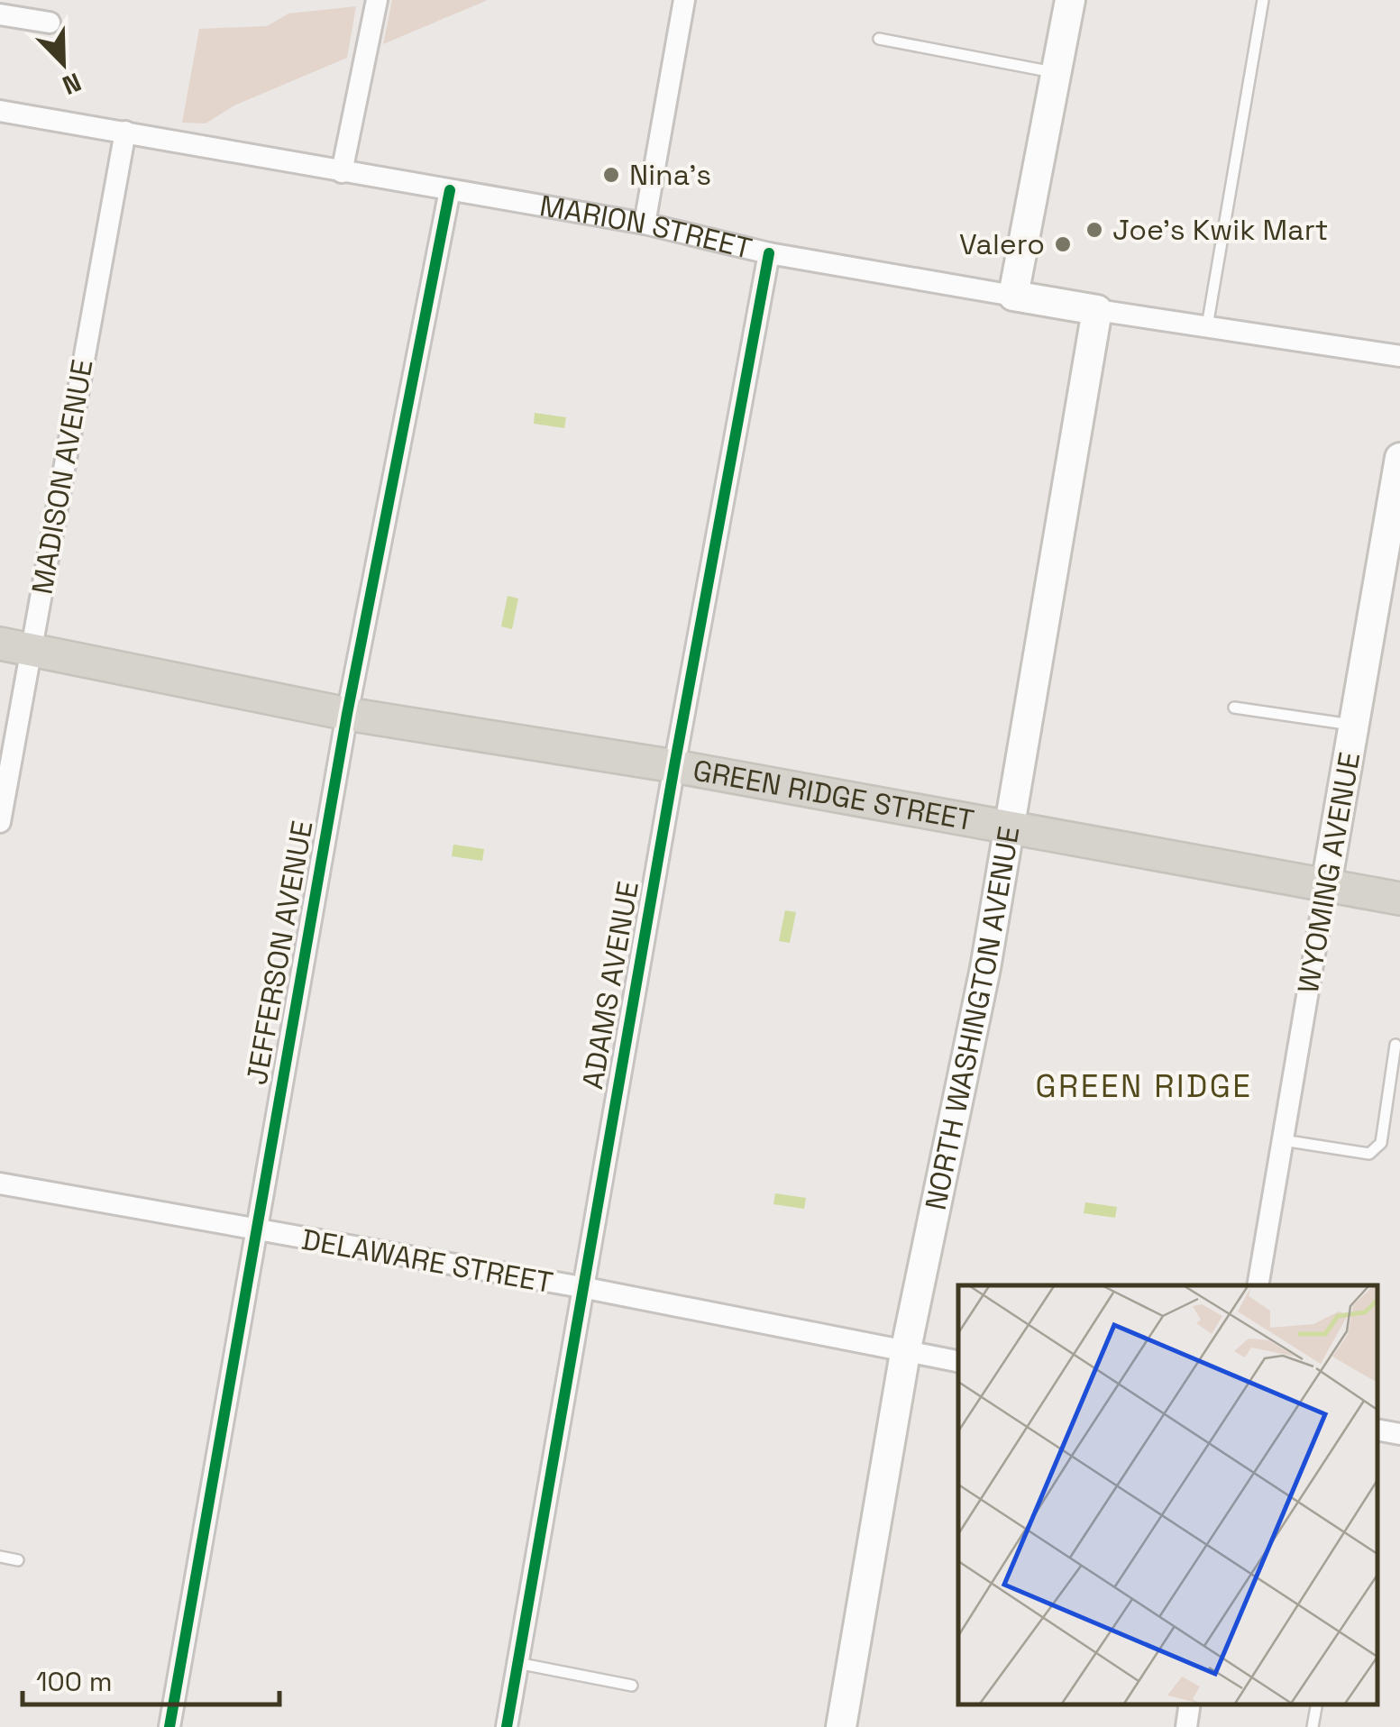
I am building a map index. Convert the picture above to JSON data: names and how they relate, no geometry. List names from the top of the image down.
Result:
{
  "streets": {
    "main road": ["GREEN RIDGE STREET"],
    "street": [
      "MARION STREET",
      "MADISON AVENUE",
      "WYOMING AVENUE",
      "JEFFERSON AVENUE",
      "ADAMS AVENUE",
      "NORTH WASHINGTON AVENUE",
      "DELAWARE STREET"
    ]
  },
  "crossings": [
    ["MARION STREET", "MADISON AVENUE"],
    ["MARION STREET", "JEFFERSON AVENUE"],
    ["MARION STREET", "ADAMS AVENUE"],
    ["MARION STREET", "NORTH WASHINGTON AVENUE"],
    ["MADISON AVENUE", "GREEN RIDGE STREET"],
    ["GREEN RIDGE STREET", "WYOMING AVENUE"],
    ["GREEN RIDGE STREET", "JEFFERSON AVENUE"],
    ["GREEN RIDGE STREET", "ADAMS AVENUE"],
    ["GREEN RIDGE STREET", "NORTH WASHINGTON AVENUE"],
    ["JEFFERSON AVENUE", "DELAWARE STREET"],
    ["ADAMS AVENUE", "DELAWARE STREET"],
    ["NORTH WASHINGTON AVENUE", "DELAWARE STREET"]
  ],
  "districts": ["GREEN RIDGE"],
  "places": ["Nina's", "Joe's Kwik Mart", "Valero"],
  "scale_bar": "100 m",
  "north": "bottom right"
}
